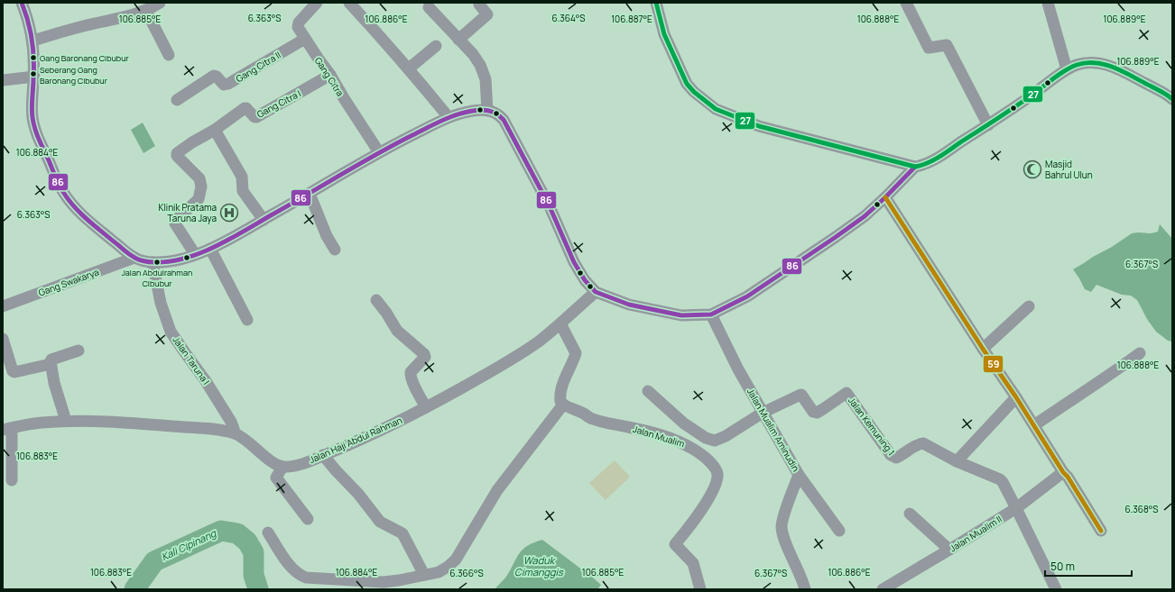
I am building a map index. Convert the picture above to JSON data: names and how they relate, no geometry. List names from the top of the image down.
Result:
{
  "streets": {
    "street": [
      "Gang Citra II",
      "Gang Citra",
      "Gang Citra I",
      "Gang Swakarya",
      "Jalan Taruna I",
      "Jalan Kemuning 1",
      "Jalan Mualim Aminudin",
      "Jalan Mualim",
      "Jalan Haji Abdul Rahman",
      "Jalan Mualim II"
    ]
  },
  "crossings": [
    ["Gang Citra II", "Gang Citra"],
    ["Gang Citra", "Gang Citra I"],
    ["Jalan Kemuning 1", "Jalan Mualim Aminudin"]
  ],
  "water": ["Kali Cipinang", "Waduk Cimanggis"],
  "places": {
    "other": ["Gang Baronang Cibubur", "Seberang Gang Baronang Cibubur", "Jalan Abdulrahman Cibubur"],
    "mosque": ["Masjid Bahrul Ulun"],
    "hospital": ["Klinik Pratama Taruna Jaya"]
  },
  "lines": ["transit line 86", "transit line 27", "transit line 59"],
  "scale_bar": "50 m",
  "coordinates": [
    "6.363°S",
    "6.364°S",
    "106.888°E",
    "106.889°E",
    "106.885°E",
    "106.886°E",
    "106.887°E",
    "106.884°E",
    "6.367°S",
    "106.883°E",
    "6.368°S",
    "6.366°S"
  ]
}
